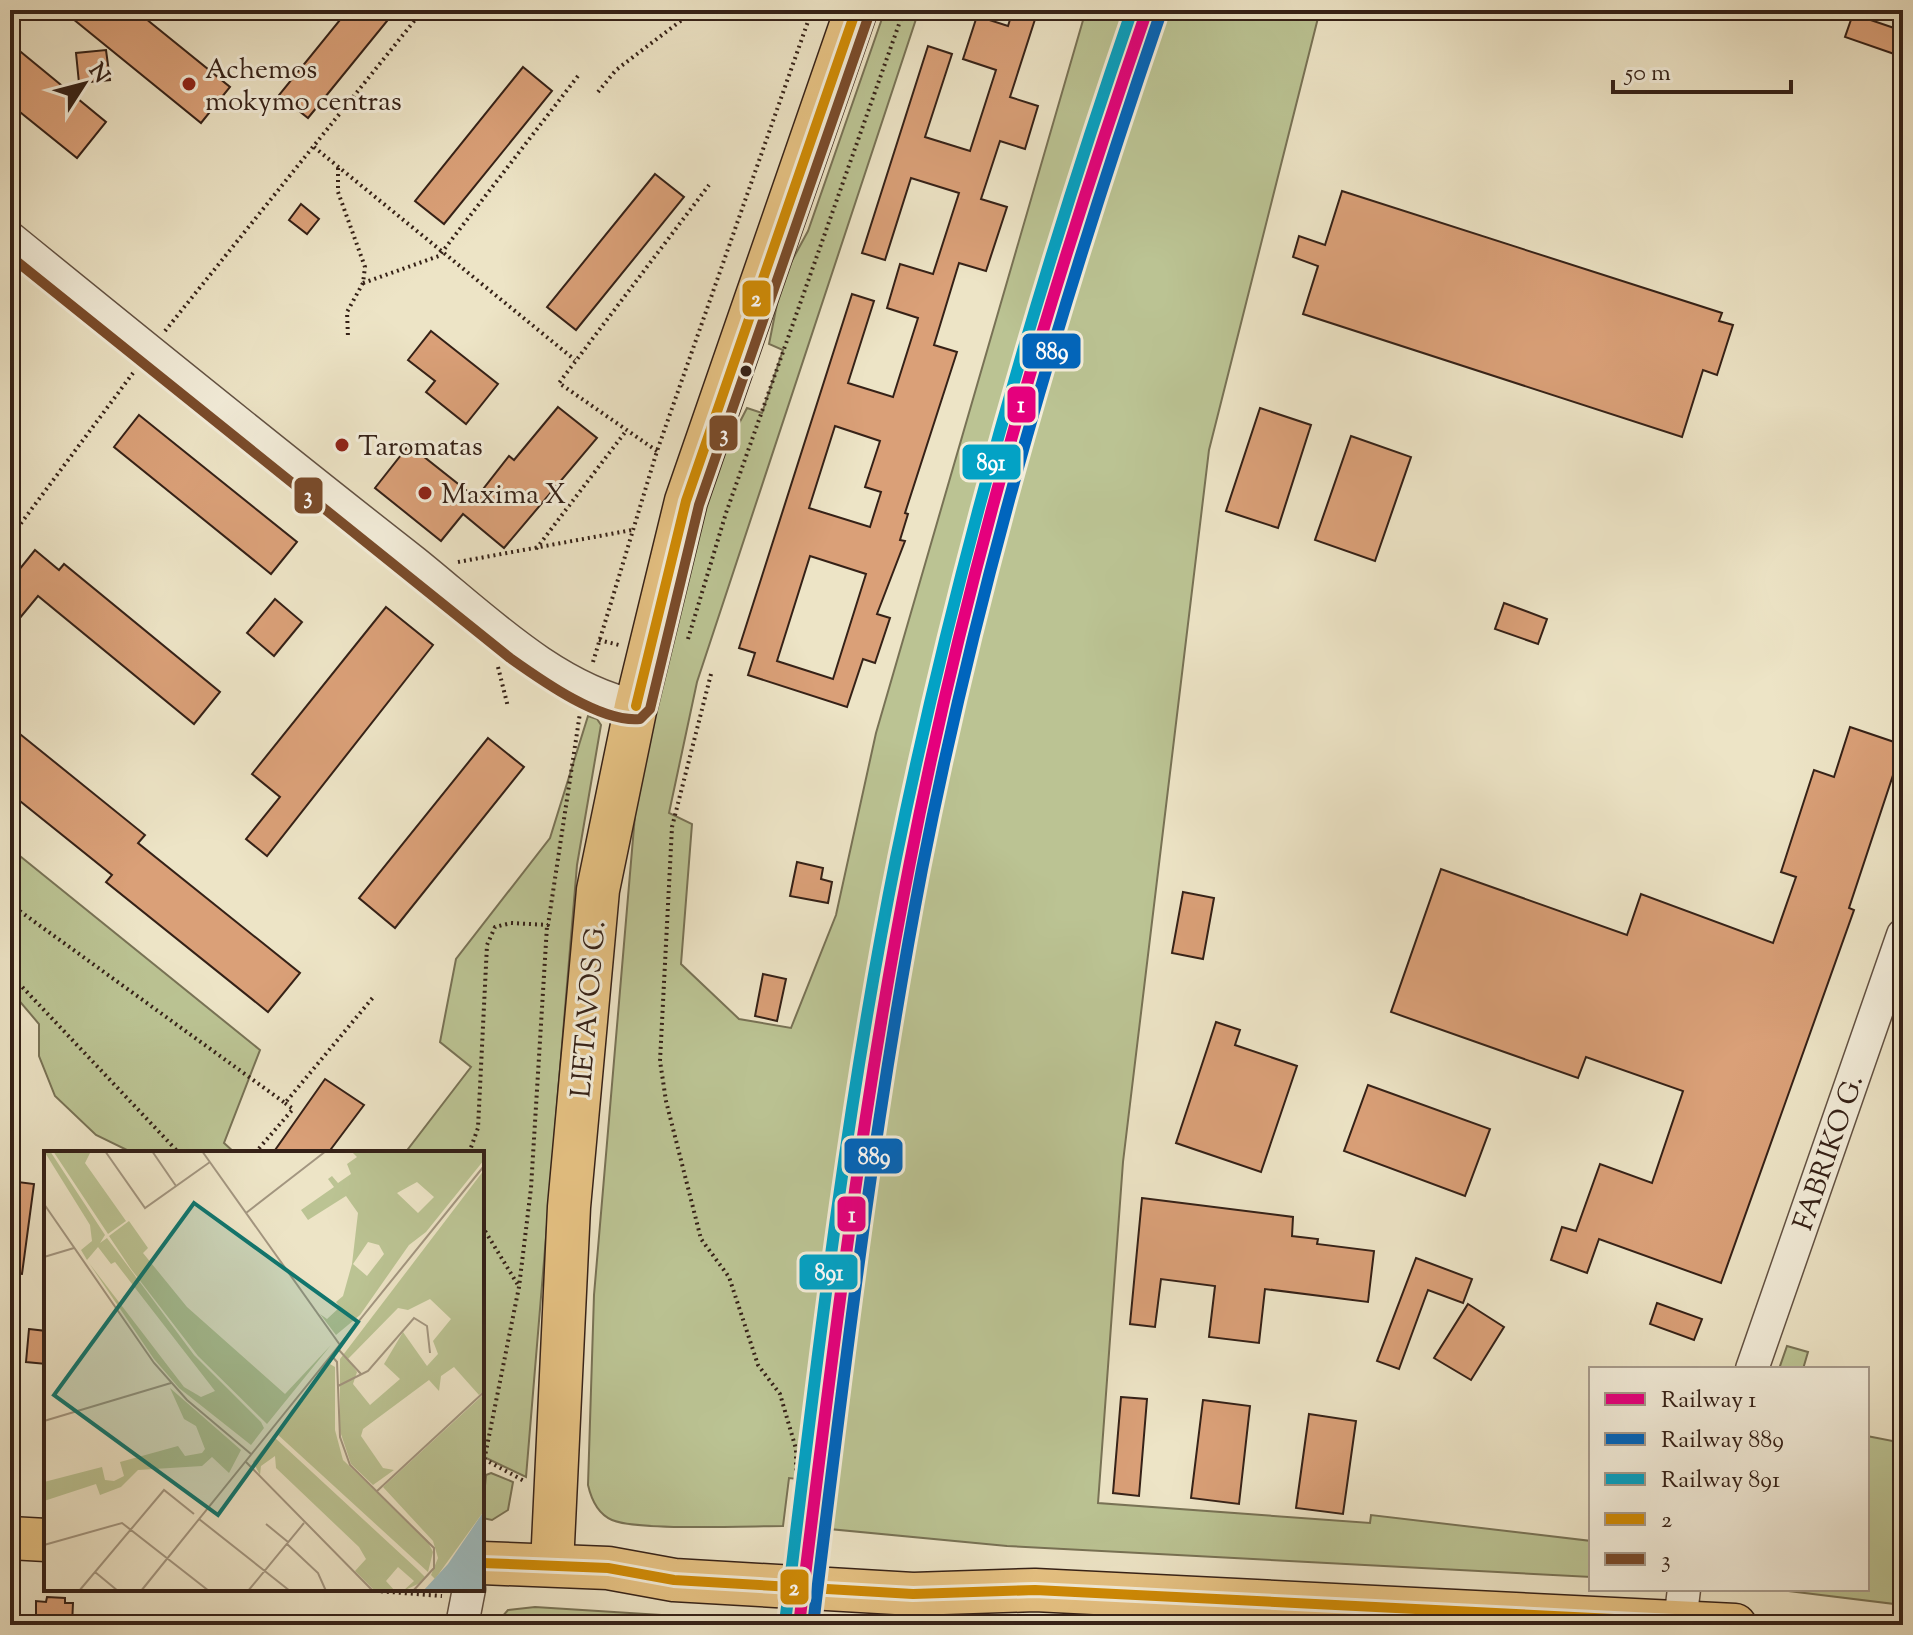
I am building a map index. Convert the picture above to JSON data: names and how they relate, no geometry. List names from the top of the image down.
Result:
{
  "streets": {
    "main road": ["LIETAVOS G."],
    "street": ["FABRIKO G."]
  },
  "places": ["Achemos mokymo centras", "Taromatas", "Maxima X"],
  "lines": [
    "rail line 1",
    "rail line 891",
    "transit line 2",
    "rail line 889",
    "transit line 3"
  ],
  "legend": [
    "Railway 1",
    "Railway 889",
    "Railway 891",
    "2",
    "3"
  ],
  "scale_bar": "50 m",
  "north": "top right"
}
